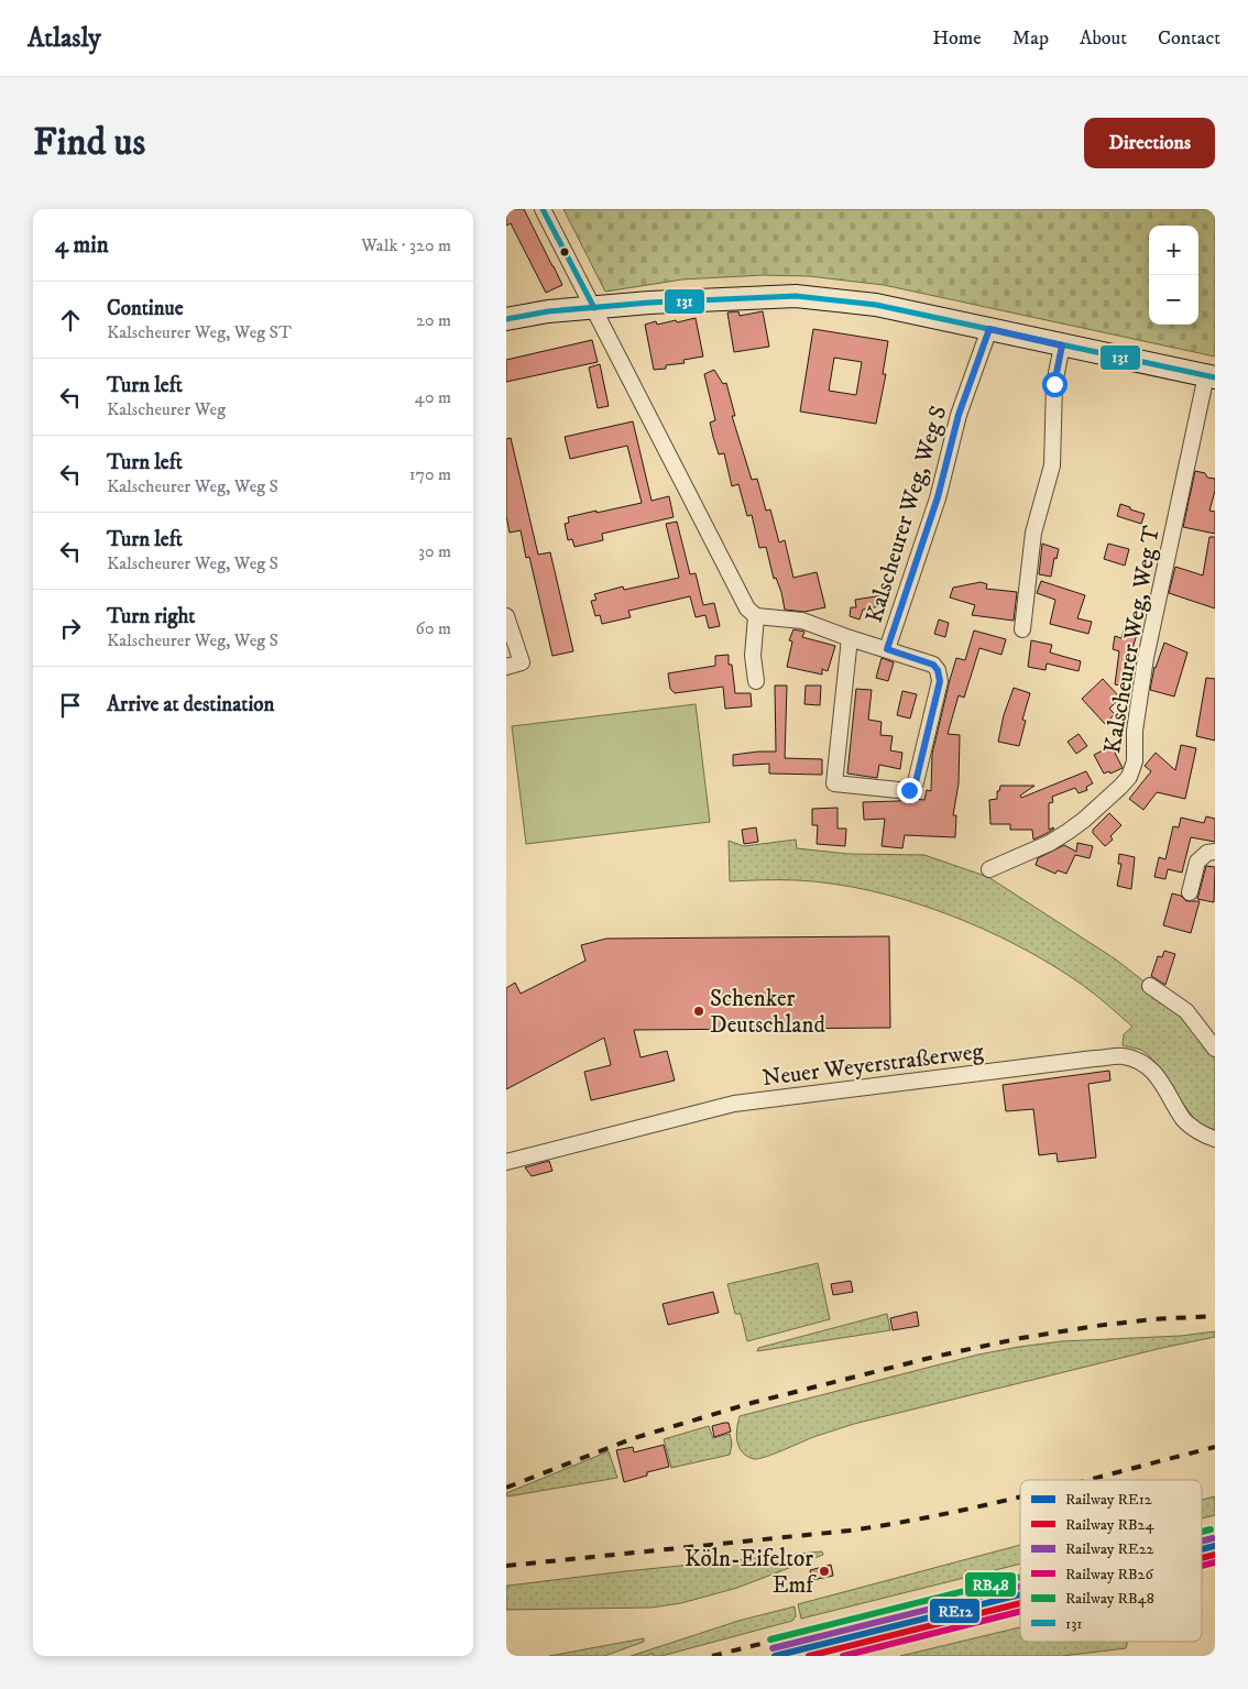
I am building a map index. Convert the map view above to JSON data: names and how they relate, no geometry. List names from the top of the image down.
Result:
{
  "streets": {
    "street": ["Kalscheurer Weg, Weg S", "Kalscheurer Weg, Weg T", "Neuer Weyerstraßerweg"]
  },
  "places": ["Schenker Deutschland", "Köln-Eifeltor Emf"],
  "lines": [
    "transit line 131",
    "rail line RB48",
    "rail line RE22",
    "rail line RE12",
    "rail line RB24",
    "rail line RB26"
  ],
  "legend": [
    "Railway RE12",
    "Railway RB24",
    "Railway RE22",
    "Railway RB26",
    "Railway RB48",
    "131"
  ],
  "page": {
    "header": "Atlasly",
    "nav": [
      "Home",
      "Map",
      "About",
      "Contact"
    ],
    "buttons": "Directions",
    "title": "Find us",
    "heading": ["4 min", "Walk · 320 m"],
    "map_buttons": ["+", "−"],
    "list": [
      ["Continue", "Kalscheurer Weg, Weg ST", "20 m"],
      ["Turn left", "Kalscheurer Weg", "40 m"],
      ["Turn left", "Kalscheurer Weg, Weg S", "170 m"],
      ["Turn left", "Kalscheurer Weg, Weg S", "30 m"],
      ["Turn right", "Kalscheurer Weg, Weg S", "60 m"],
      "Arrive at destination"
    ]
  }
}
